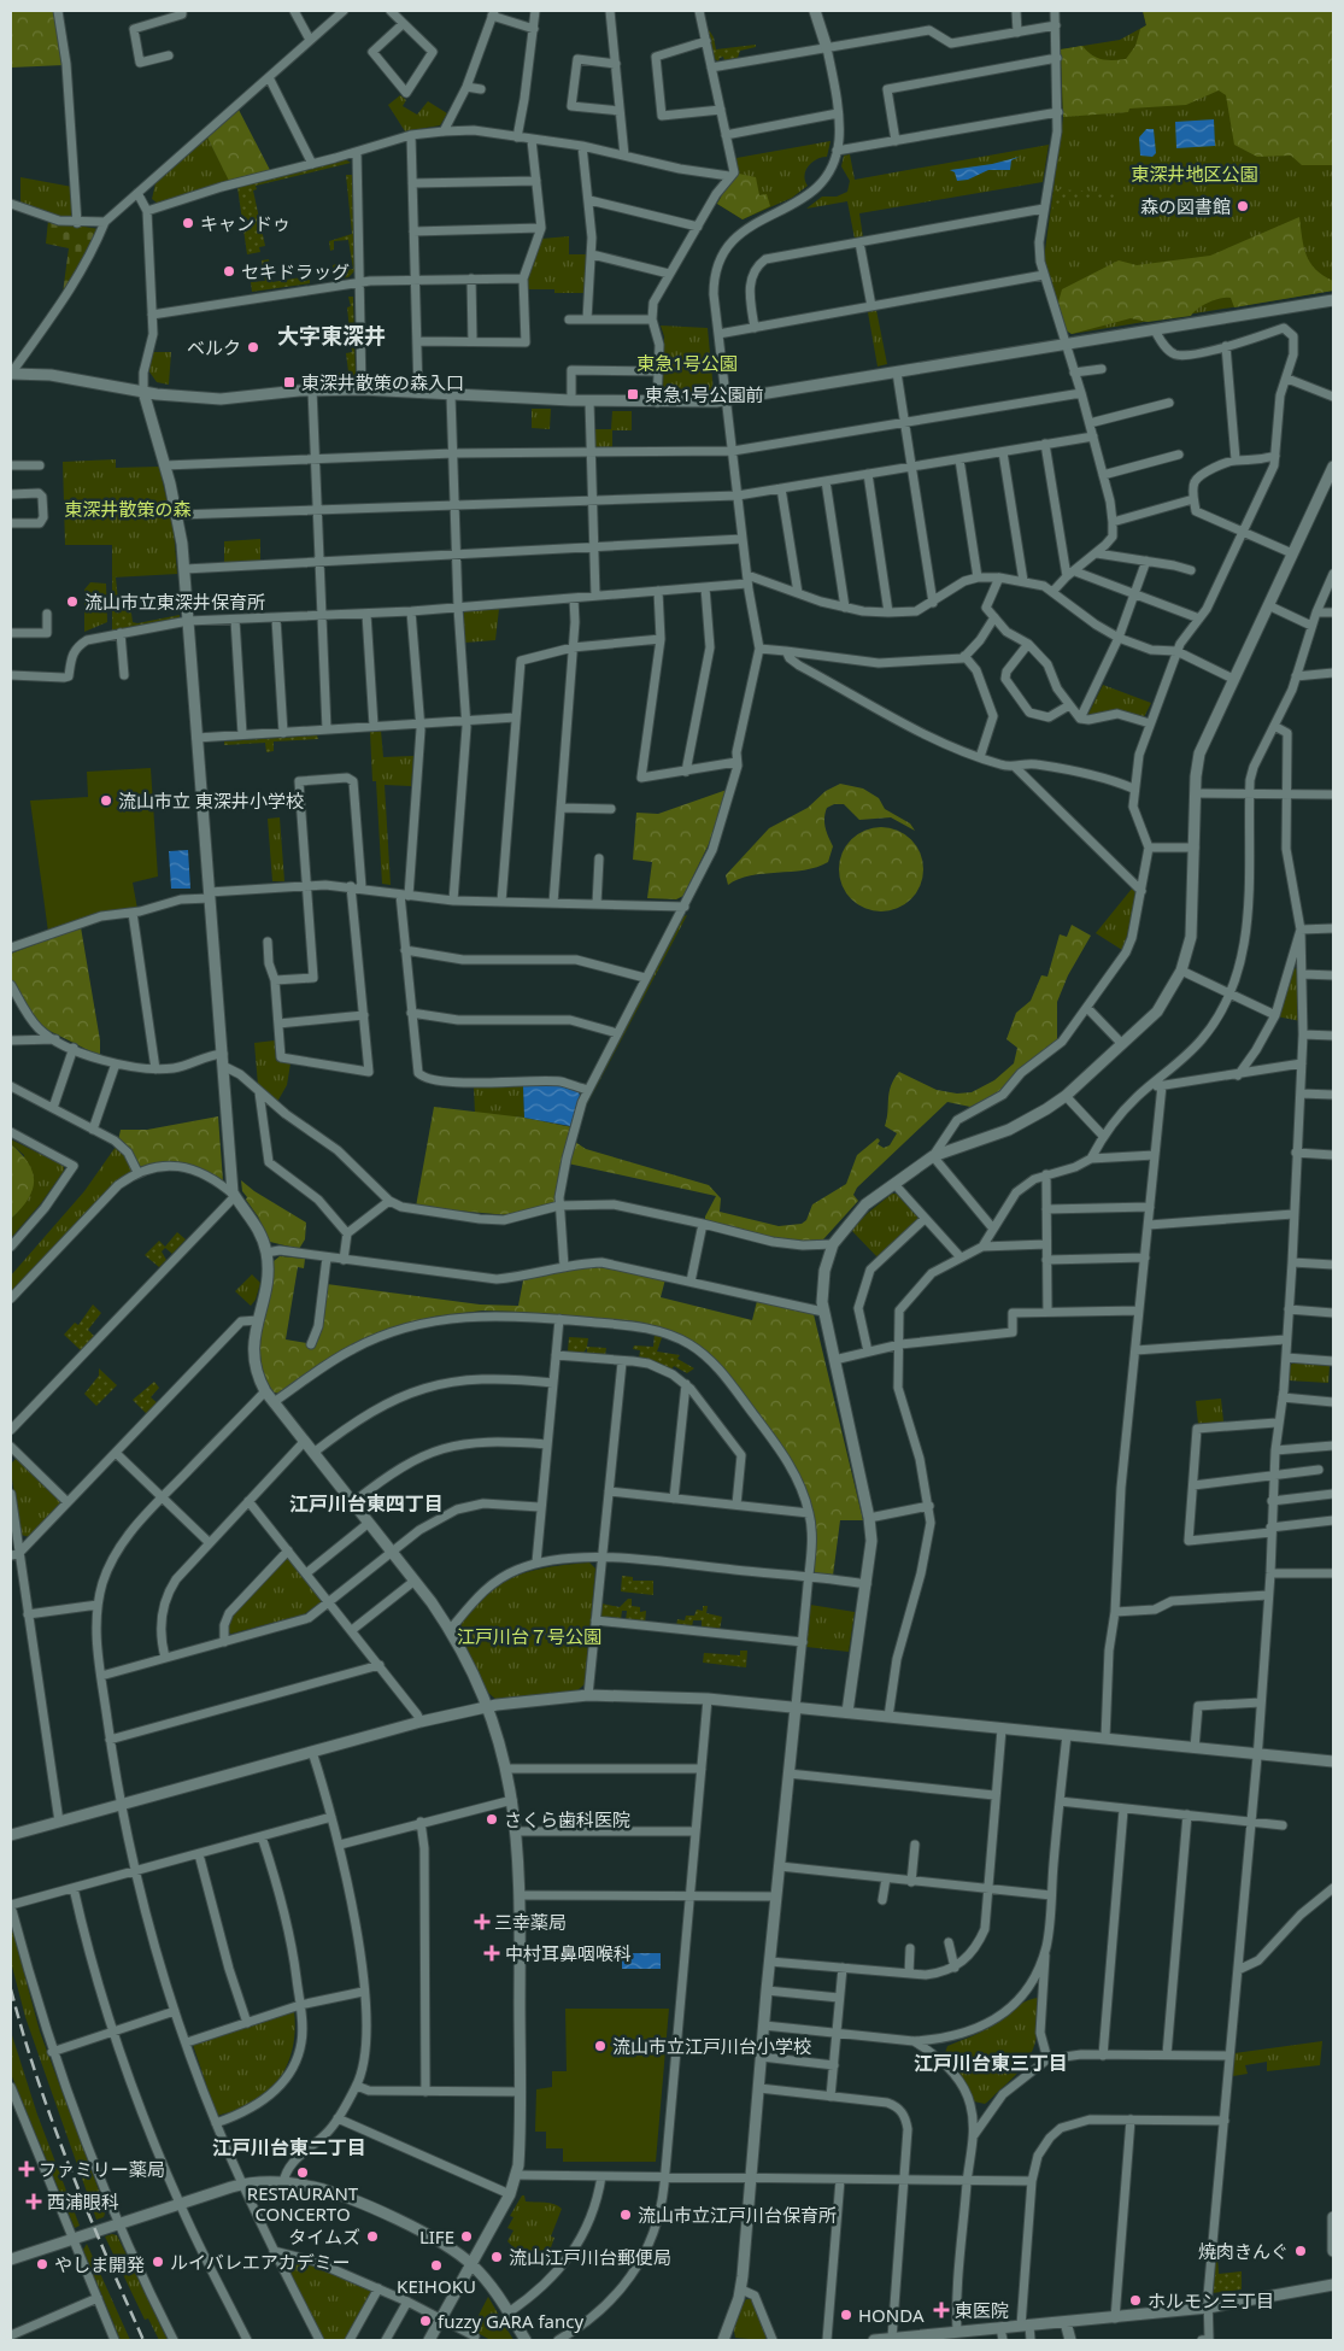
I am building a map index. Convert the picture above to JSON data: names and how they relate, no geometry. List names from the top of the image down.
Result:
{
  "districts": [
    "大字東深井",
    "江戸川台東四丁目",
    "江戸川台東三丁目",
    "江戸川台東二丁目"
  ],
  "parks": [
    "東深井地区公園",
    "東急1号公園",
    "東深井散策の森",
    "江戸川台７号公園"
  ],
  "places": {
    "other": [
      "森の図書館",
      "キャンドゥ",
      "セキドラッグ",
      "ベルク",
      "流山市立東深井保育所",
      "流山市立 東深井小学校",
      "さくら歯科医院",
      "流山市立江戸川台小学校",
      "RESTAURANT CONCERTO",
      "流山市立江戸川台保育所",
      "タイムズ",
      "LIFE",
      "焼肉きんぐ",
      "流山江戸川台郵便局",
      "ルイバレエアカデミー",
      "やしま開発",
      "KEIHOKU",
      "ホルモン三丁目",
      "HONDA",
      "fuzzy GARA fancy"
    ],
    "transit": ["東深井散策の森入口", "東急1号公園前"],
    "health": [
      "三幸薬局",
      "中村耳鼻咽喉科",
      "ファミリー薬局",
      "西浦眼科",
      "東医院"
    ]
  }
}
